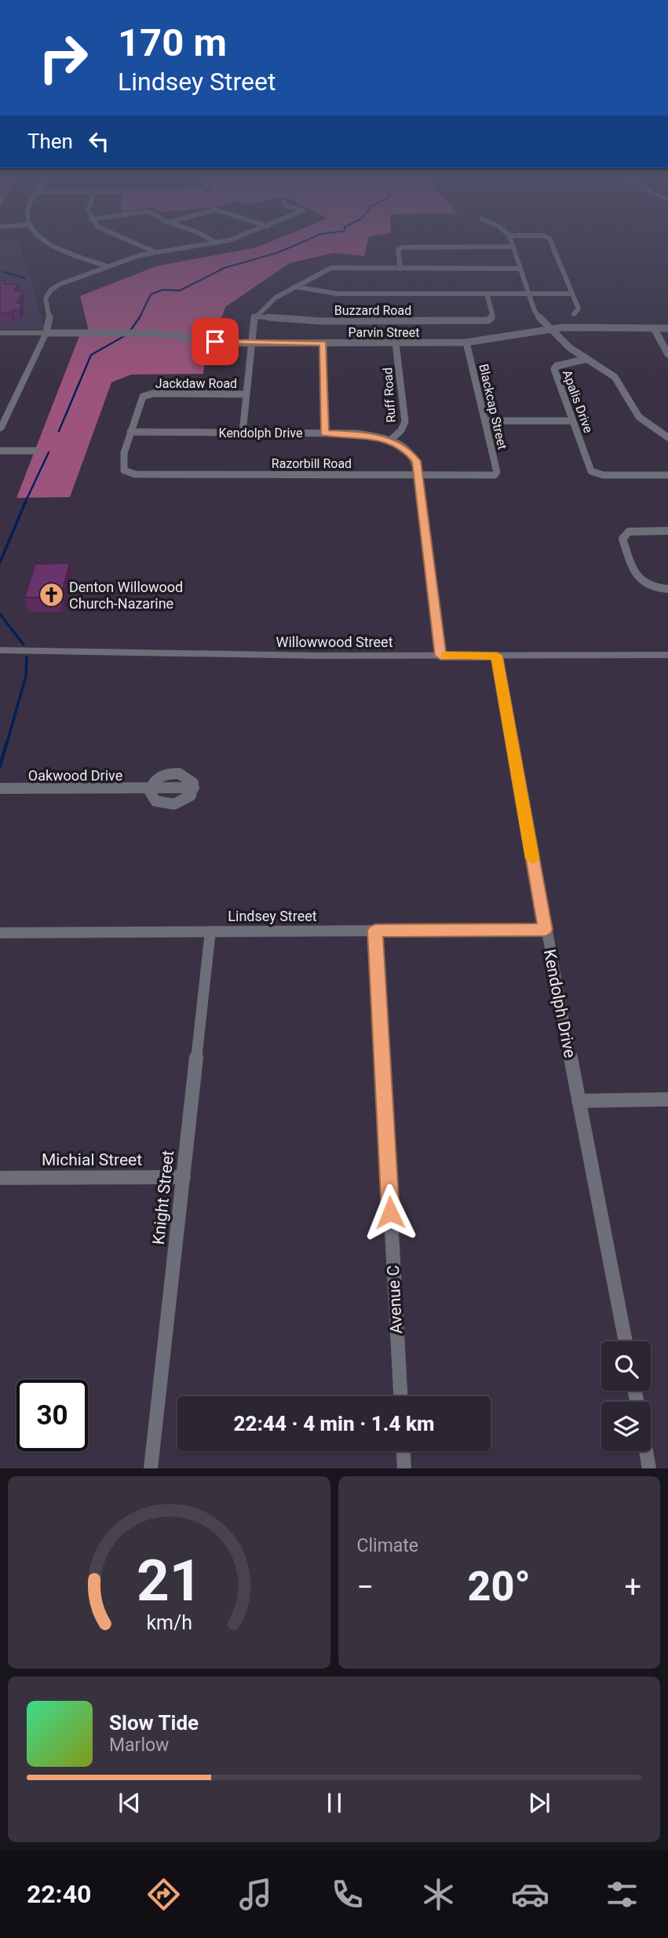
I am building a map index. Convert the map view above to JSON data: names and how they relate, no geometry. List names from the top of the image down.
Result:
{
  "streets": {
    "street": [
      "Buzzard Road",
      "Parvin Street",
      "Jackdaw Road",
      "Ruff Road",
      "Apalis Drive",
      "Blackcap Street",
      "Kendolph Drive",
      "Razorbill Road",
      "Willowwood Street",
      "Oakwood Drive",
      "Lindsey Street",
      "Michial Street",
      "Knight Street",
      "Avenue C"
    ]
  },
  "crossings": [
    ["Parvin Street", "Ruff Road"],
    ["Parvin Street", "Blackcap Street"],
    ["Jackdaw Road", "Kendolph Drive"],
    ["Jackdaw Road", "Razorbill Road"],
    ["Ruff Road", "Kendolph Drive"],
    ["Blackcap Street", "Razorbill Road"],
    ["Kendolph Drive", "Razorbill Road"],
    ["Kendolph Drive", "Willowwood Street"],
    ["Kendolph Drive", "Lindsey Street"],
    ["Lindsey Street", "Knight Street"],
    ["Lindsey Street", "Avenue C"],
    ["Michial Street", "Knight Street"]
  ],
  "places": {
    "church": ["Denton Willowood Church-Nazarine"]
  },
  "page": {
    "turn": ["170 m", "Lindsey Street"],
    "then": "Then",
    "limit": "30",
    "trip": "22:44 · 4 min · 1.4 km",
    "tile": "Climate",
    "heat": ["−", "20°", "+"],
    "song": ["Slow Tide", "Marlow"],
    "tabs": "22:40",
    "gauge": ["21", "km/h"]
  }
}
